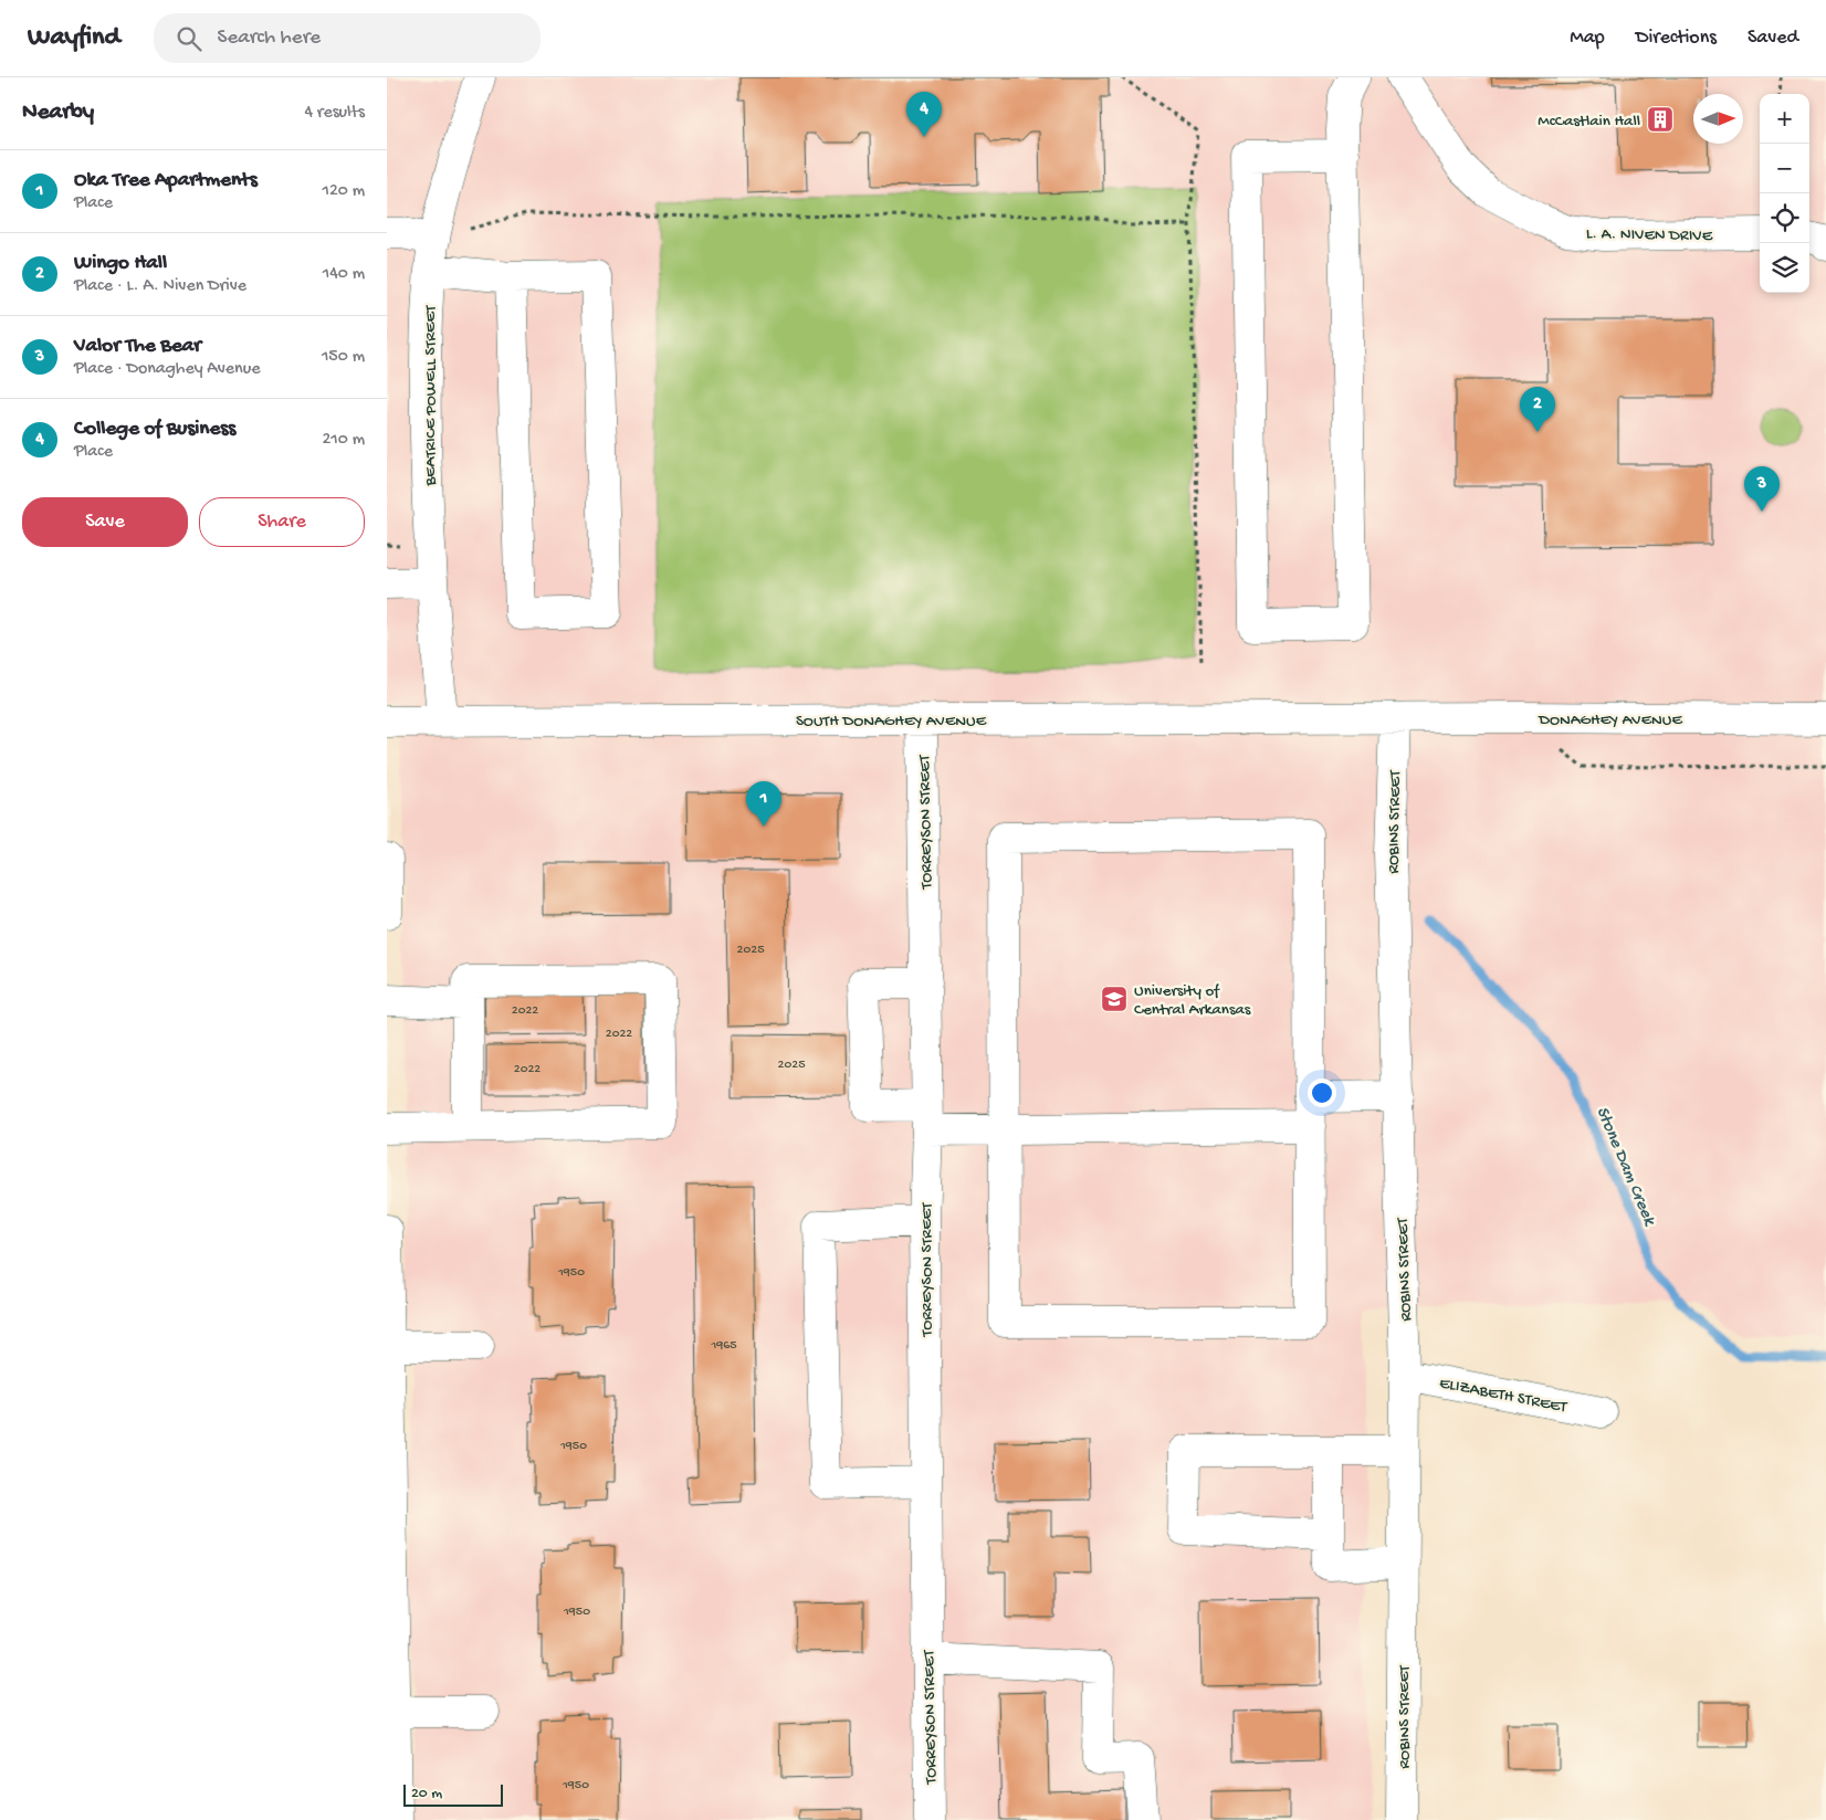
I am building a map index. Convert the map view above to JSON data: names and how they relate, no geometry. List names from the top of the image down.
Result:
{
  "streets": {
    "street": [
      "L. A. NIVEN DRIVE",
      "BEATRICE POWELL STREET",
      "DONAGHEY AVENUE",
      "SOUTH DONAGHEY AVENUE",
      "TORREYSON STREET",
      "ROBINS STREET",
      "ELIZABETH STREET"
    ]
  },
  "crossings": [
    ["BEATRICE POWELL STREET", "SOUTH DONAGHEY AVENUE"],
    ["DONAGHEY AVENUE", "SOUTH DONAGHEY AVENUE"],
    ["DONAGHEY AVENUE", "ROBINS STREET"],
    ["SOUTH DONAGHEY AVENUE", "TORREYSON STREET"],
    ["SOUTH DONAGHEY AVENUE", "ROBINS STREET"],
    ["ROBINS STREET", "ELIZABETH STREET"]
  ],
  "water": ["Stone Dam Creek"],
  "places": {
    "building": ["McCastlain Hall"],
    "school or university": ["University of Central Arkansas"]
  },
  "house_numbers": [
    "2025",
    "2022",
    "2022",
    "2025",
    "2022",
    "1950",
    "1965",
    "1950",
    "1950",
    "1950"
  ],
  "scale_bar": "20 m",
  "north": "right",
  "page": {
    "header": "Wayfind",
    "search": "Search here",
    "nav": ["Map", "Directions", "Saved"],
    "heading": ["Nearby", "4 results"],
    "pins": [
      "4",
      "2",
      "3",
      "1"
    ],
    "map_buttons": ["+", "−"],
    "list": [
      {
        "mark": "1",
        "name": "Oka Tree Apartments",
        "note": "Place",
        "value": "120 m"
      },
      {
        "mark": "2",
        "name": "Wingo Hall",
        "note": "Place · L. A. Niven Drive",
        "value": "140 m"
      },
      {
        "mark": "3",
        "name": "Valor The Bear",
        "note": "Place · Donaghey Avenue",
        "value": "150 m"
      },
      {
        "mark": "4",
        "name": "College of Business",
        "note": "Place",
        "value": "210 m"
      }
    ],
    "buttons": ["Save", "Share"],
    "scale": "20 m"
  }
}
